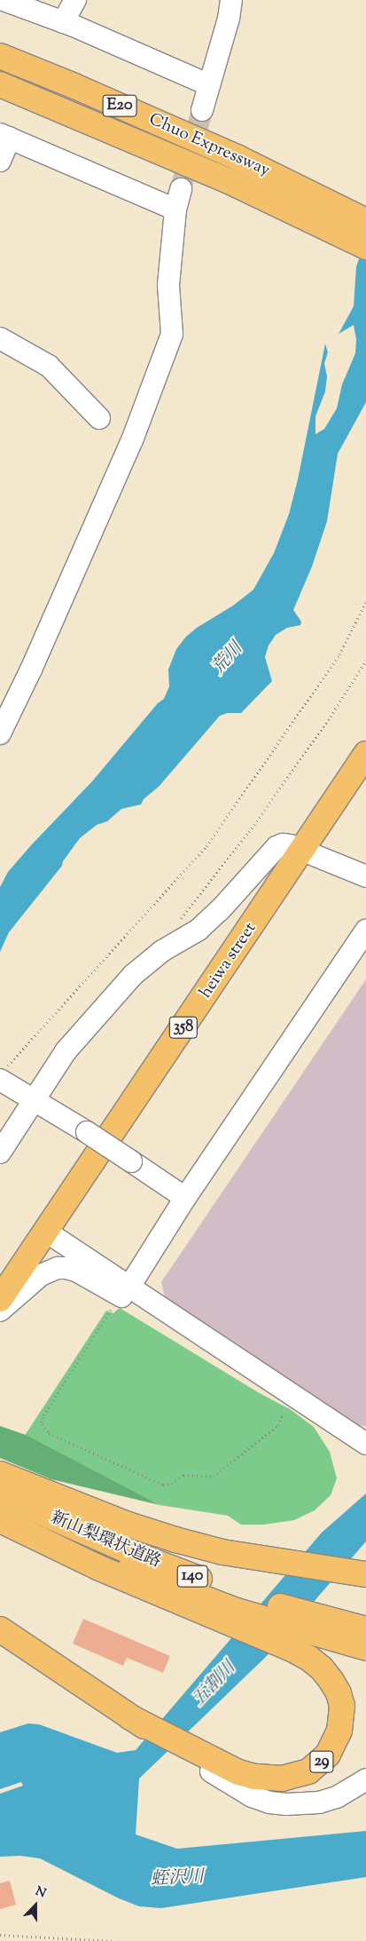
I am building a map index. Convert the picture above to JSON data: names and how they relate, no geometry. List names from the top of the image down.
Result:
{
  "streets": {
    "main road": [
      "E20",
      "Chuo Expressway",
      "heiwa street",
      "358",
      "新山梨環状道路",
      "140",
      "29"
    ]
  },
  "crossings": [
    ["新山梨環状道路", "140"],
    ["新山梨環状道路", "29"],
    ["140", "29"]
  ],
  "water": ["荒川", "五割川", "蛭沢川"],
  "north": "top"
}
